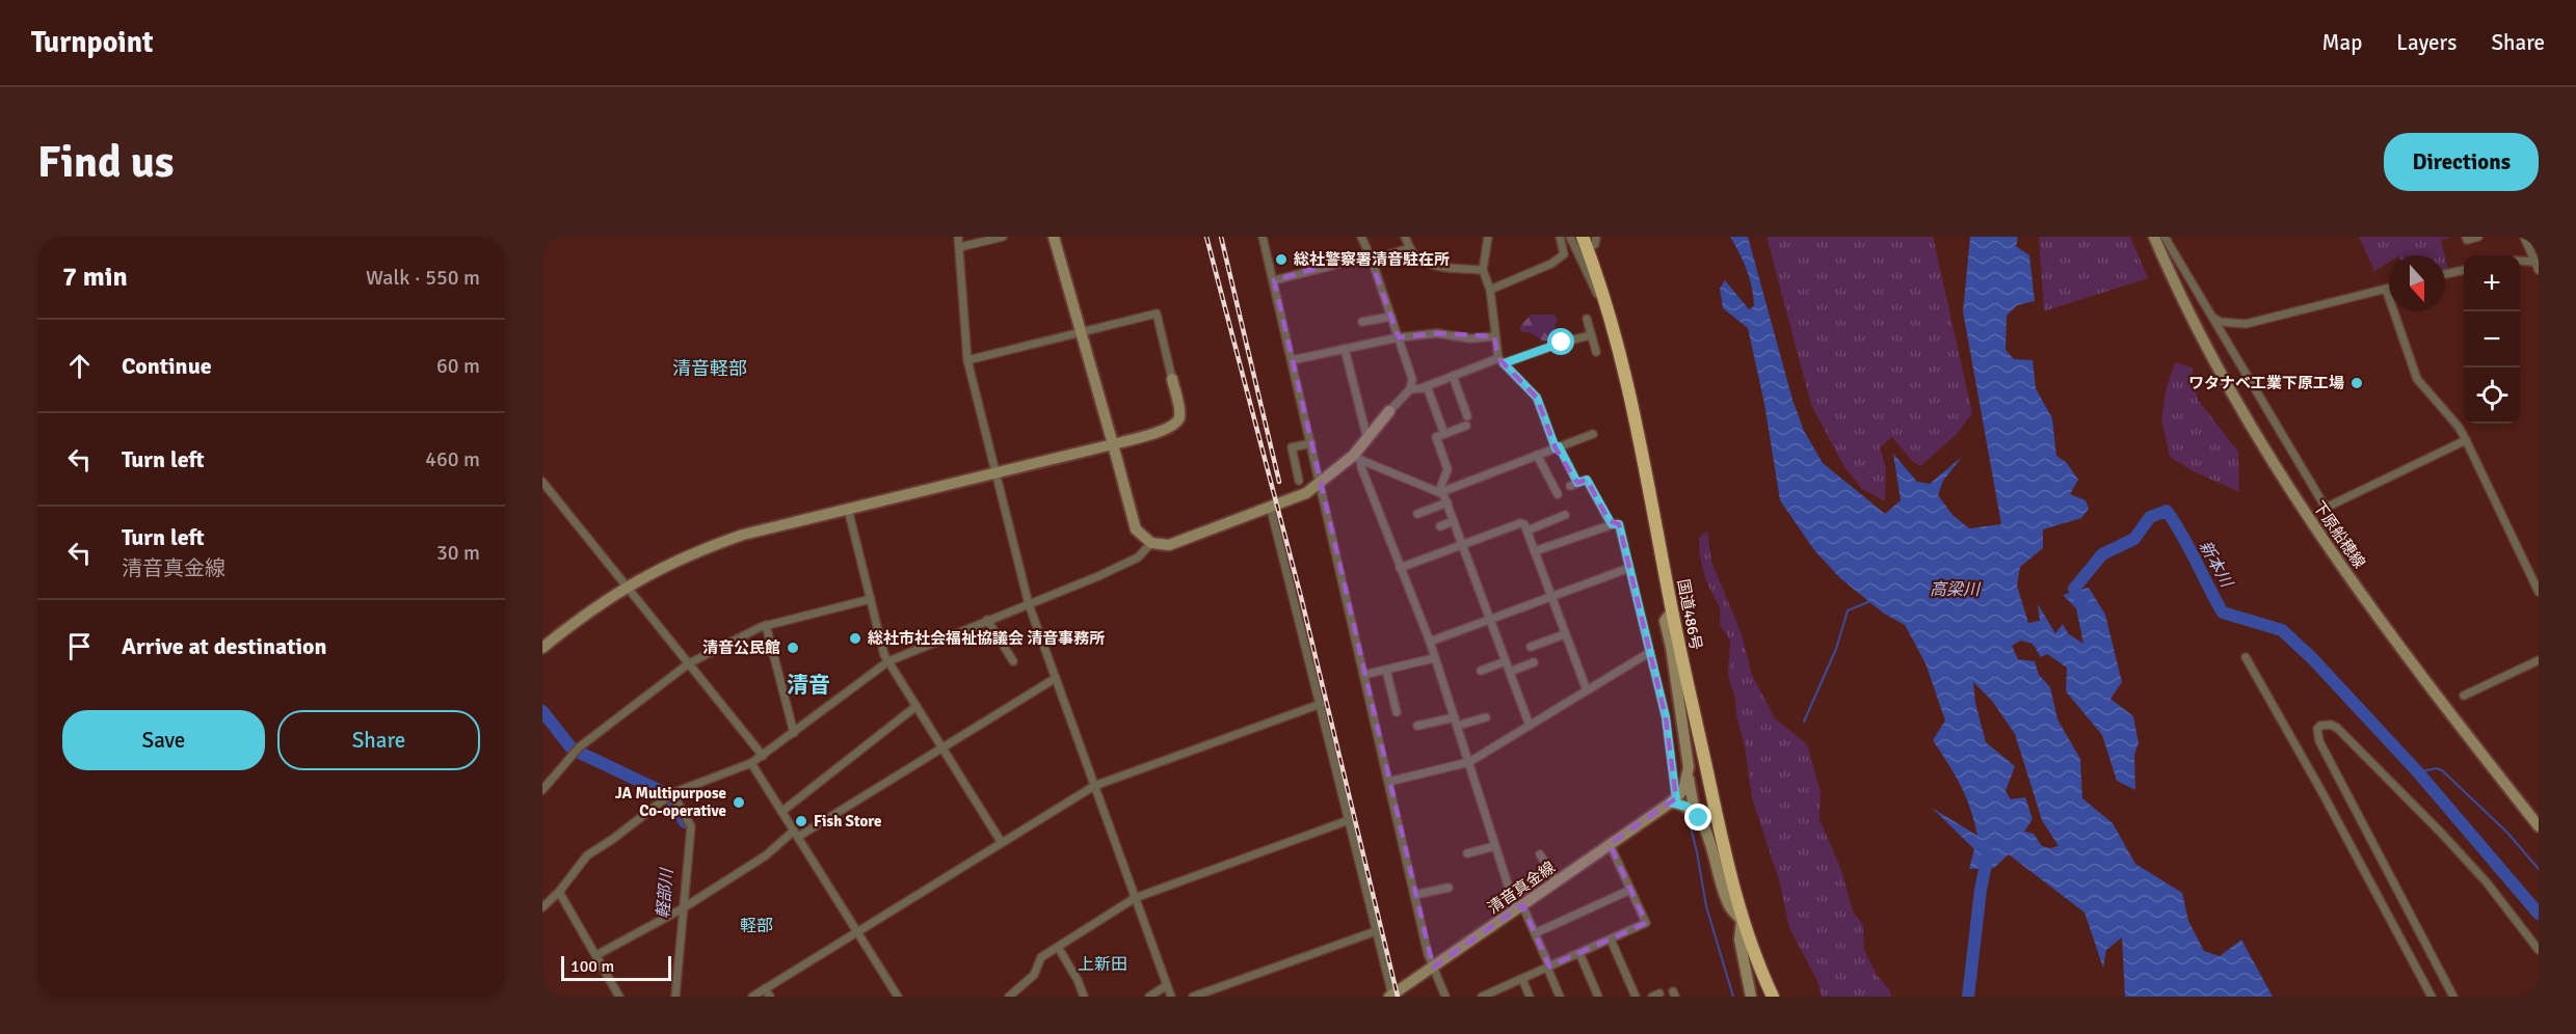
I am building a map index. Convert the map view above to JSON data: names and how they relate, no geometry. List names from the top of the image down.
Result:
{
  "streets": {
    "highway": ["国道486号"],
    "street": ["下原船穂線", "清音真金線"]
  },
  "districts": [
    "清音軽部",
    "清音",
    "軽部",
    "上新田"
  ],
  "water": ["新本川", "高梁川", "軽部川"],
  "places": [
    "総社警察署清音駐在所",
    "ワタナベ工業下原工場",
    "総社市社会福祉協議会 清音事務所",
    "清音公民館",
    "JA Multipurpose Co-operative",
    "Fish Store"
  ],
  "scale_bar": "100 m",
  "north": "bottom",
  "page": {
    "header": "Turnpoint",
    "nav": ["Map", "Layers", "Share"],
    "buttons": [
      "Directions",
      ["Save", "Share"]
    ],
    "title": "Find us",
    "heading": ["7 min", "Walk · 550 m"],
    "map_buttons": ["+", "−"],
    "list": [
      ["Continue", "60 m"],
      ["Turn left", "460 m"],
      ["Turn left", "清音真金線", "30 m"],
      "Arrive at destination"
    ],
    "scale": "100 m"
  }
}
